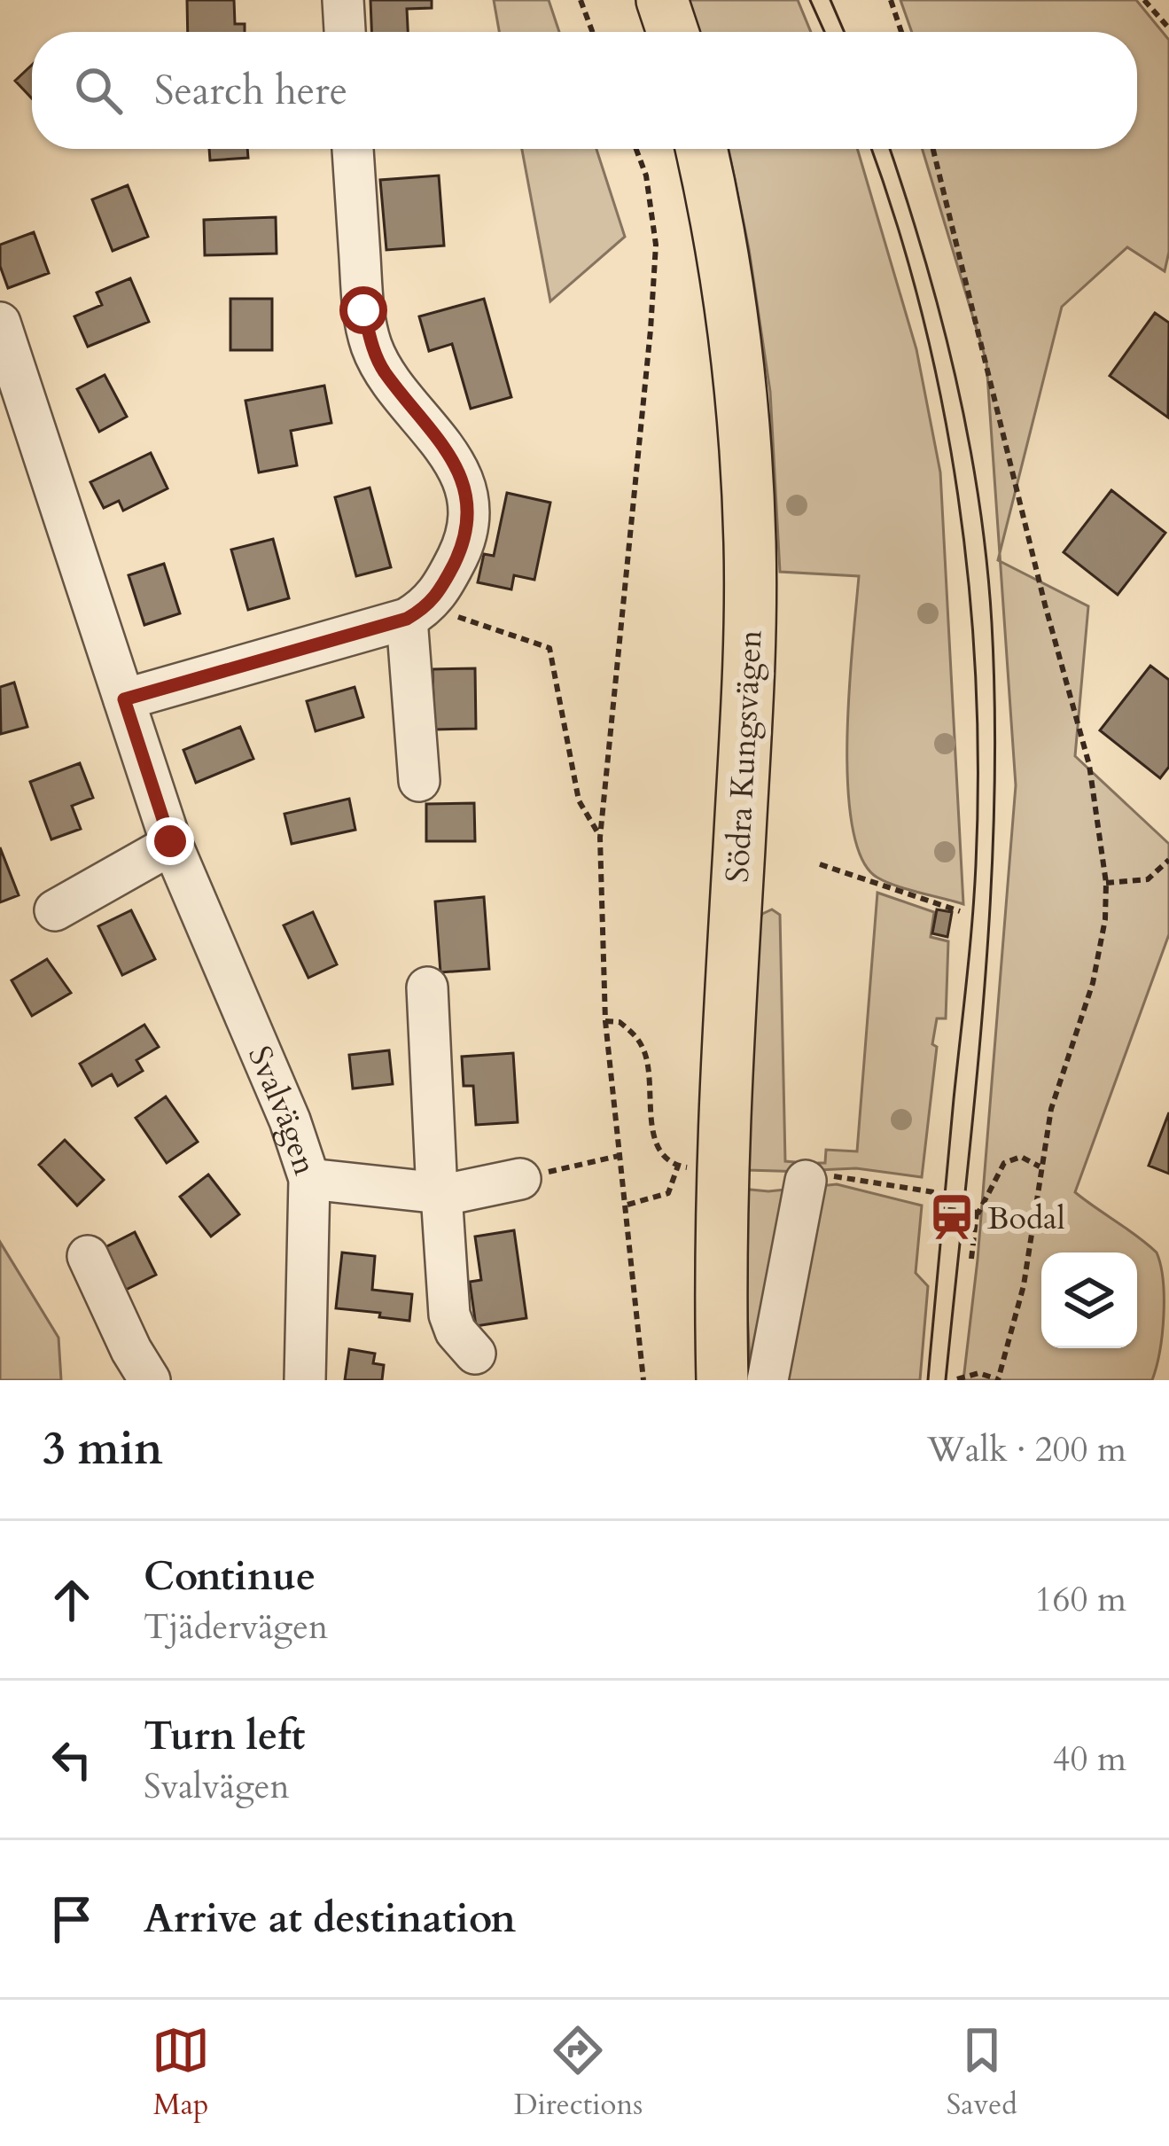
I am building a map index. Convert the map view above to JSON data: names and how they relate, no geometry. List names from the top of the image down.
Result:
{
  "streets": {
    "main road": ["Södra Kungsvägen"],
    "street": ["Svalvägen"]
  },
  "places": {
    "station": ["Bodal"]
  },
  "page": {
    "search": "Search here",
    "heading": ["3 min", "Walk · 200 m"],
    "list": [
      ["Continue", "Tjädervägen", "160 m"],
      ["Turn left", "Svalvägen", "40 m"],
      "Arrive at destination"
    ],
    "nav": ["Map", "Directions", "Saved"]
  }
}
